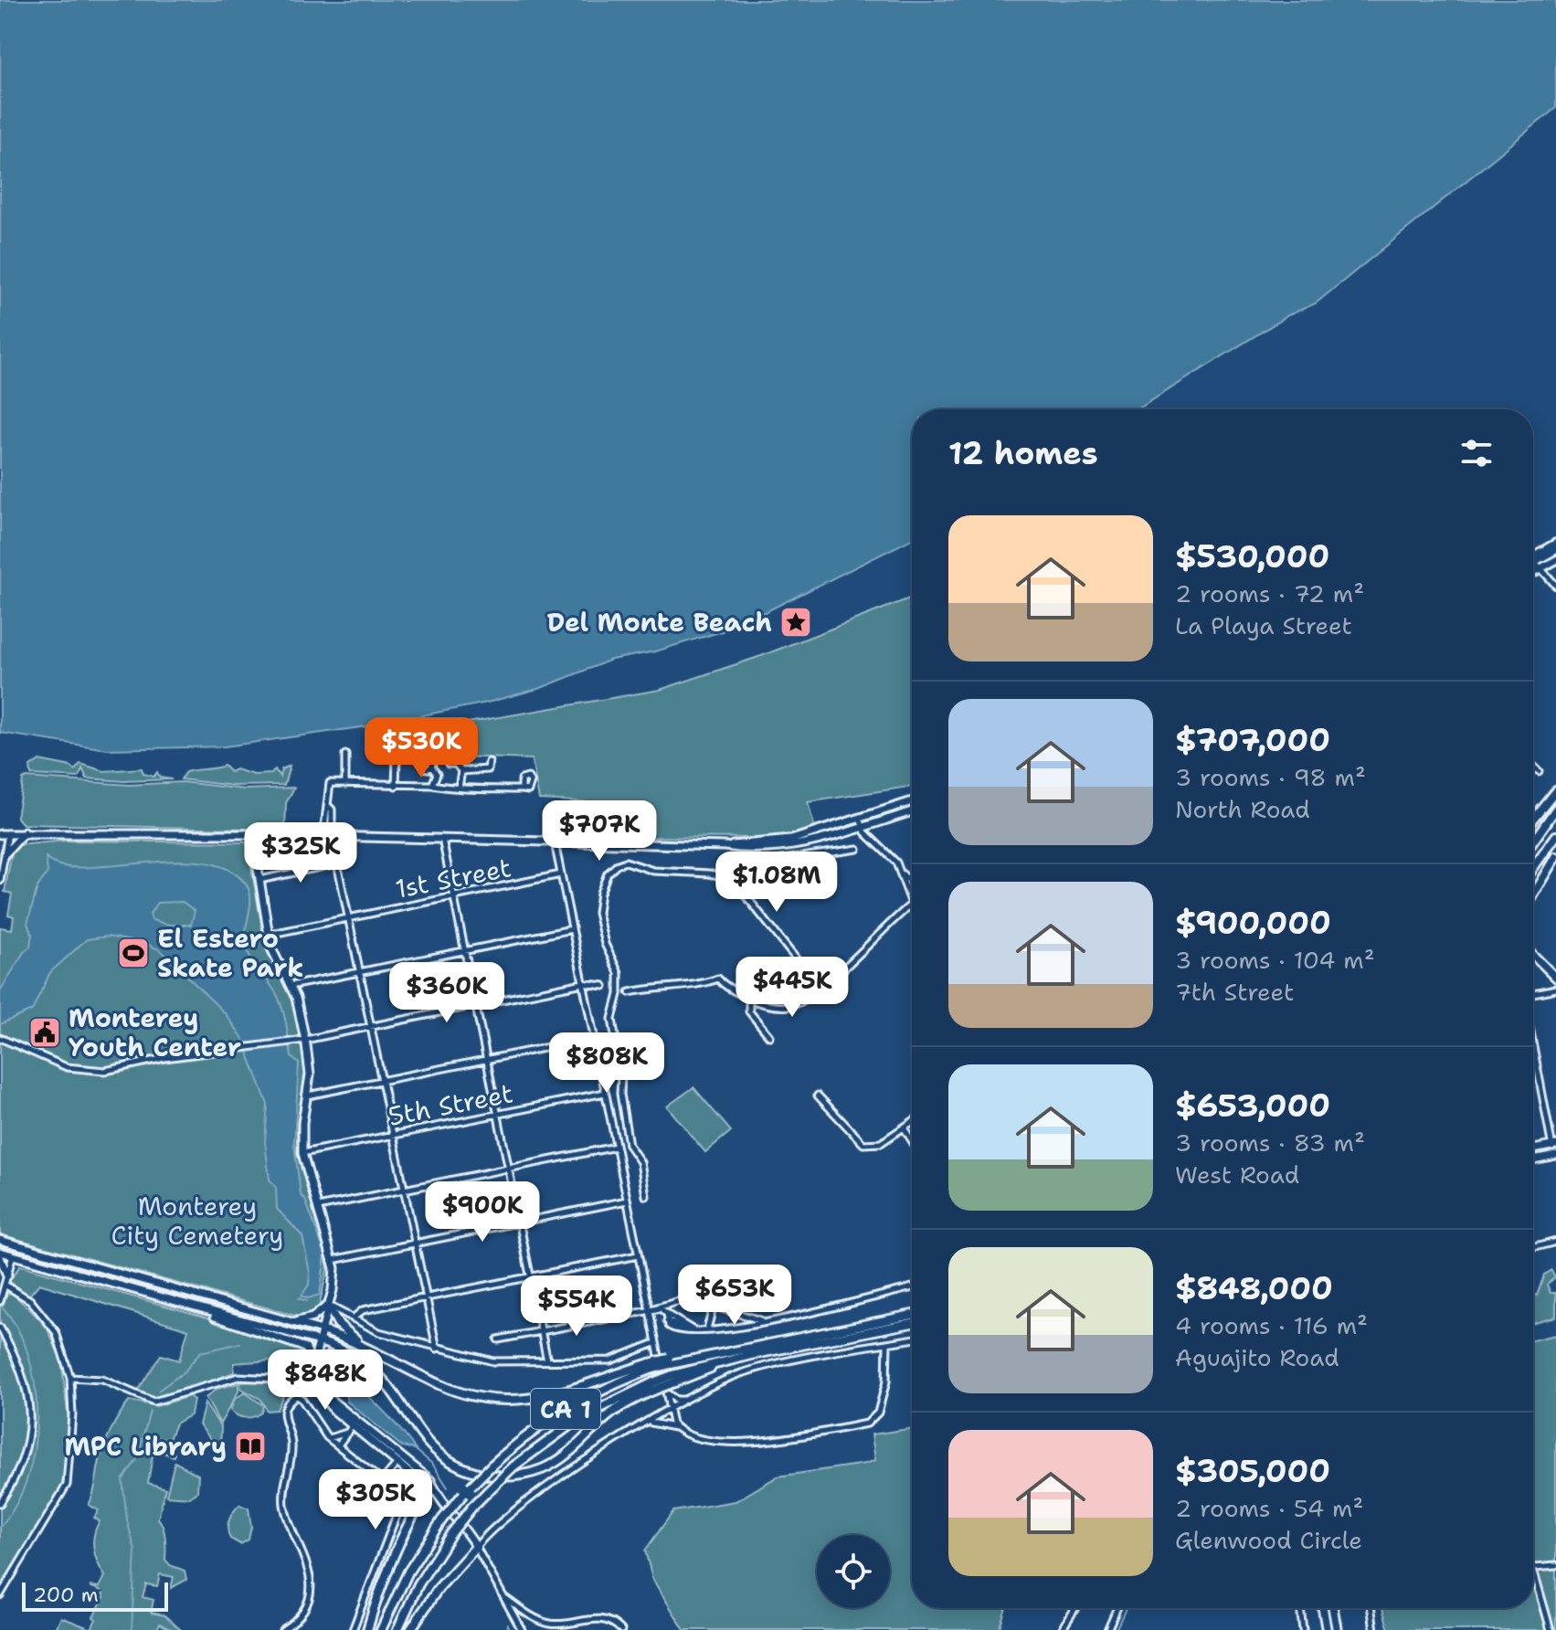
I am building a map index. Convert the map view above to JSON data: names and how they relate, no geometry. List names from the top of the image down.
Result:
{
  "streets": {
    "highway": ["CA 1"],
    "street": ["1st Street", "5th Street"]
  },
  "parks": ["Monterey City Cemetery"],
  "places": {
    "place": ["Del Monte Beach"],
    "sports": ["El Estero Skate Park"],
    "public building": ["Monterey Youth Center"],
    "library": ["MPC Library"]
  },
  "scale_bar": "200 m",
  "page": {
    "heading": "12 homes",
    "list": [
      {
        "name": "$530,000",
        "note": "2 rooms · 72 m² · La Playa Street"
      },
      {
        "name": "$707,000",
        "note": "3 rooms · 98 m² · North Road"
      },
      {
        "name": "$900,000",
        "note": "3 rooms · 104 m² · 7th Street"
      },
      {
        "name": "$653,000",
        "note": "3 rooms · 83 m² · West Road"
      },
      {
        "name": "$848,000",
        "note": "4 rooms · 116 m² · Aguajito Road"
      },
      {
        "name": "$305,000",
        "note": "2 rooms · 54 m² · Glenwood Circle"
      }
    ],
    "price": [
      "$530K",
      "$707K",
      "$325K",
      "$1.08M",
      "$445K",
      "$360K",
      "$808K",
      "$900K",
      "$653K",
      "$554K",
      "$848K",
      "$305K"
    ],
    "scale": "200 m"
  }
}
